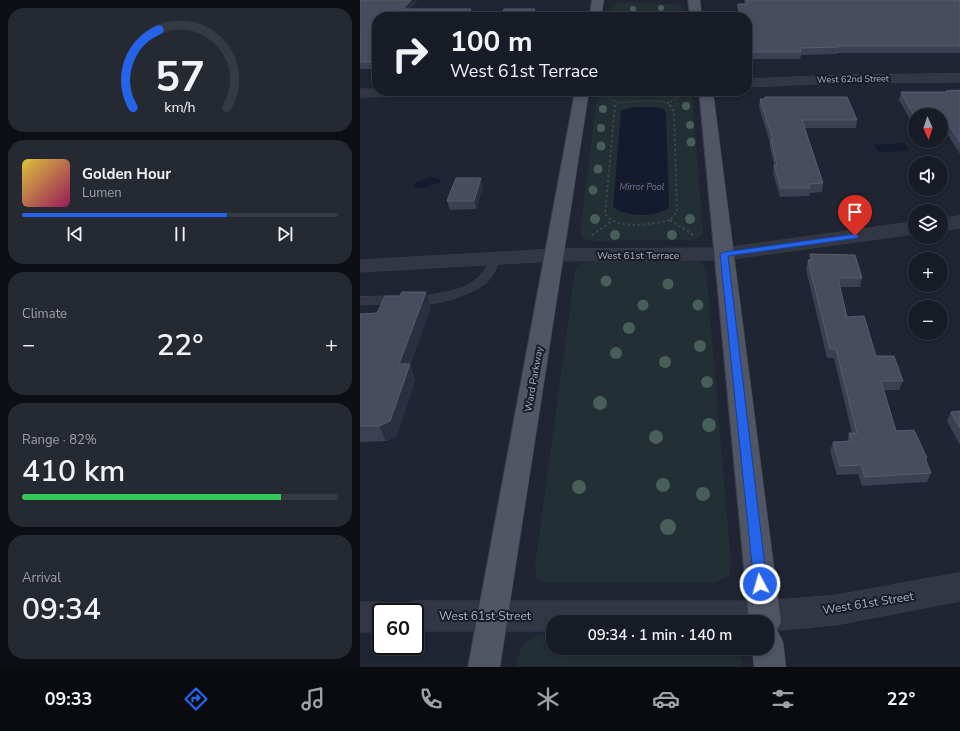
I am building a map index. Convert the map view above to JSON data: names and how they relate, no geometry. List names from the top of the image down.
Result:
{
  "streets": {
    "main road": ["Ward Parkway"],
    "street": ["West 62nd Street", "West 61st Terrace", "West 61st Street"]
  },
  "crossings": [
    ["West 61st Terrace", "Ward Parkway"],
    ["Ward Parkway", "West 61st Street"]
  ],
  "water": ["Mirror Pool"],
  "north": "bottom",
  "page": {
    "turn": ["100 m", "West 61st Terrace"],
    "map_buttons": ["+", "−"],
    "song": ["Golden Hour", "Lumen"],
    "tile": [
      "Climate",
      ["Range · 82%", "410 km"],
      ["Arrival", "09:34"]
    ],
    "heat": ["−", "22°", "+"],
    "limit": "60",
    "trip": "09:34 · 1 min · 140 m",
    "tabs": ["09:33", "22°"],
    "gauge": ["57", "km/h"]
  }
}
